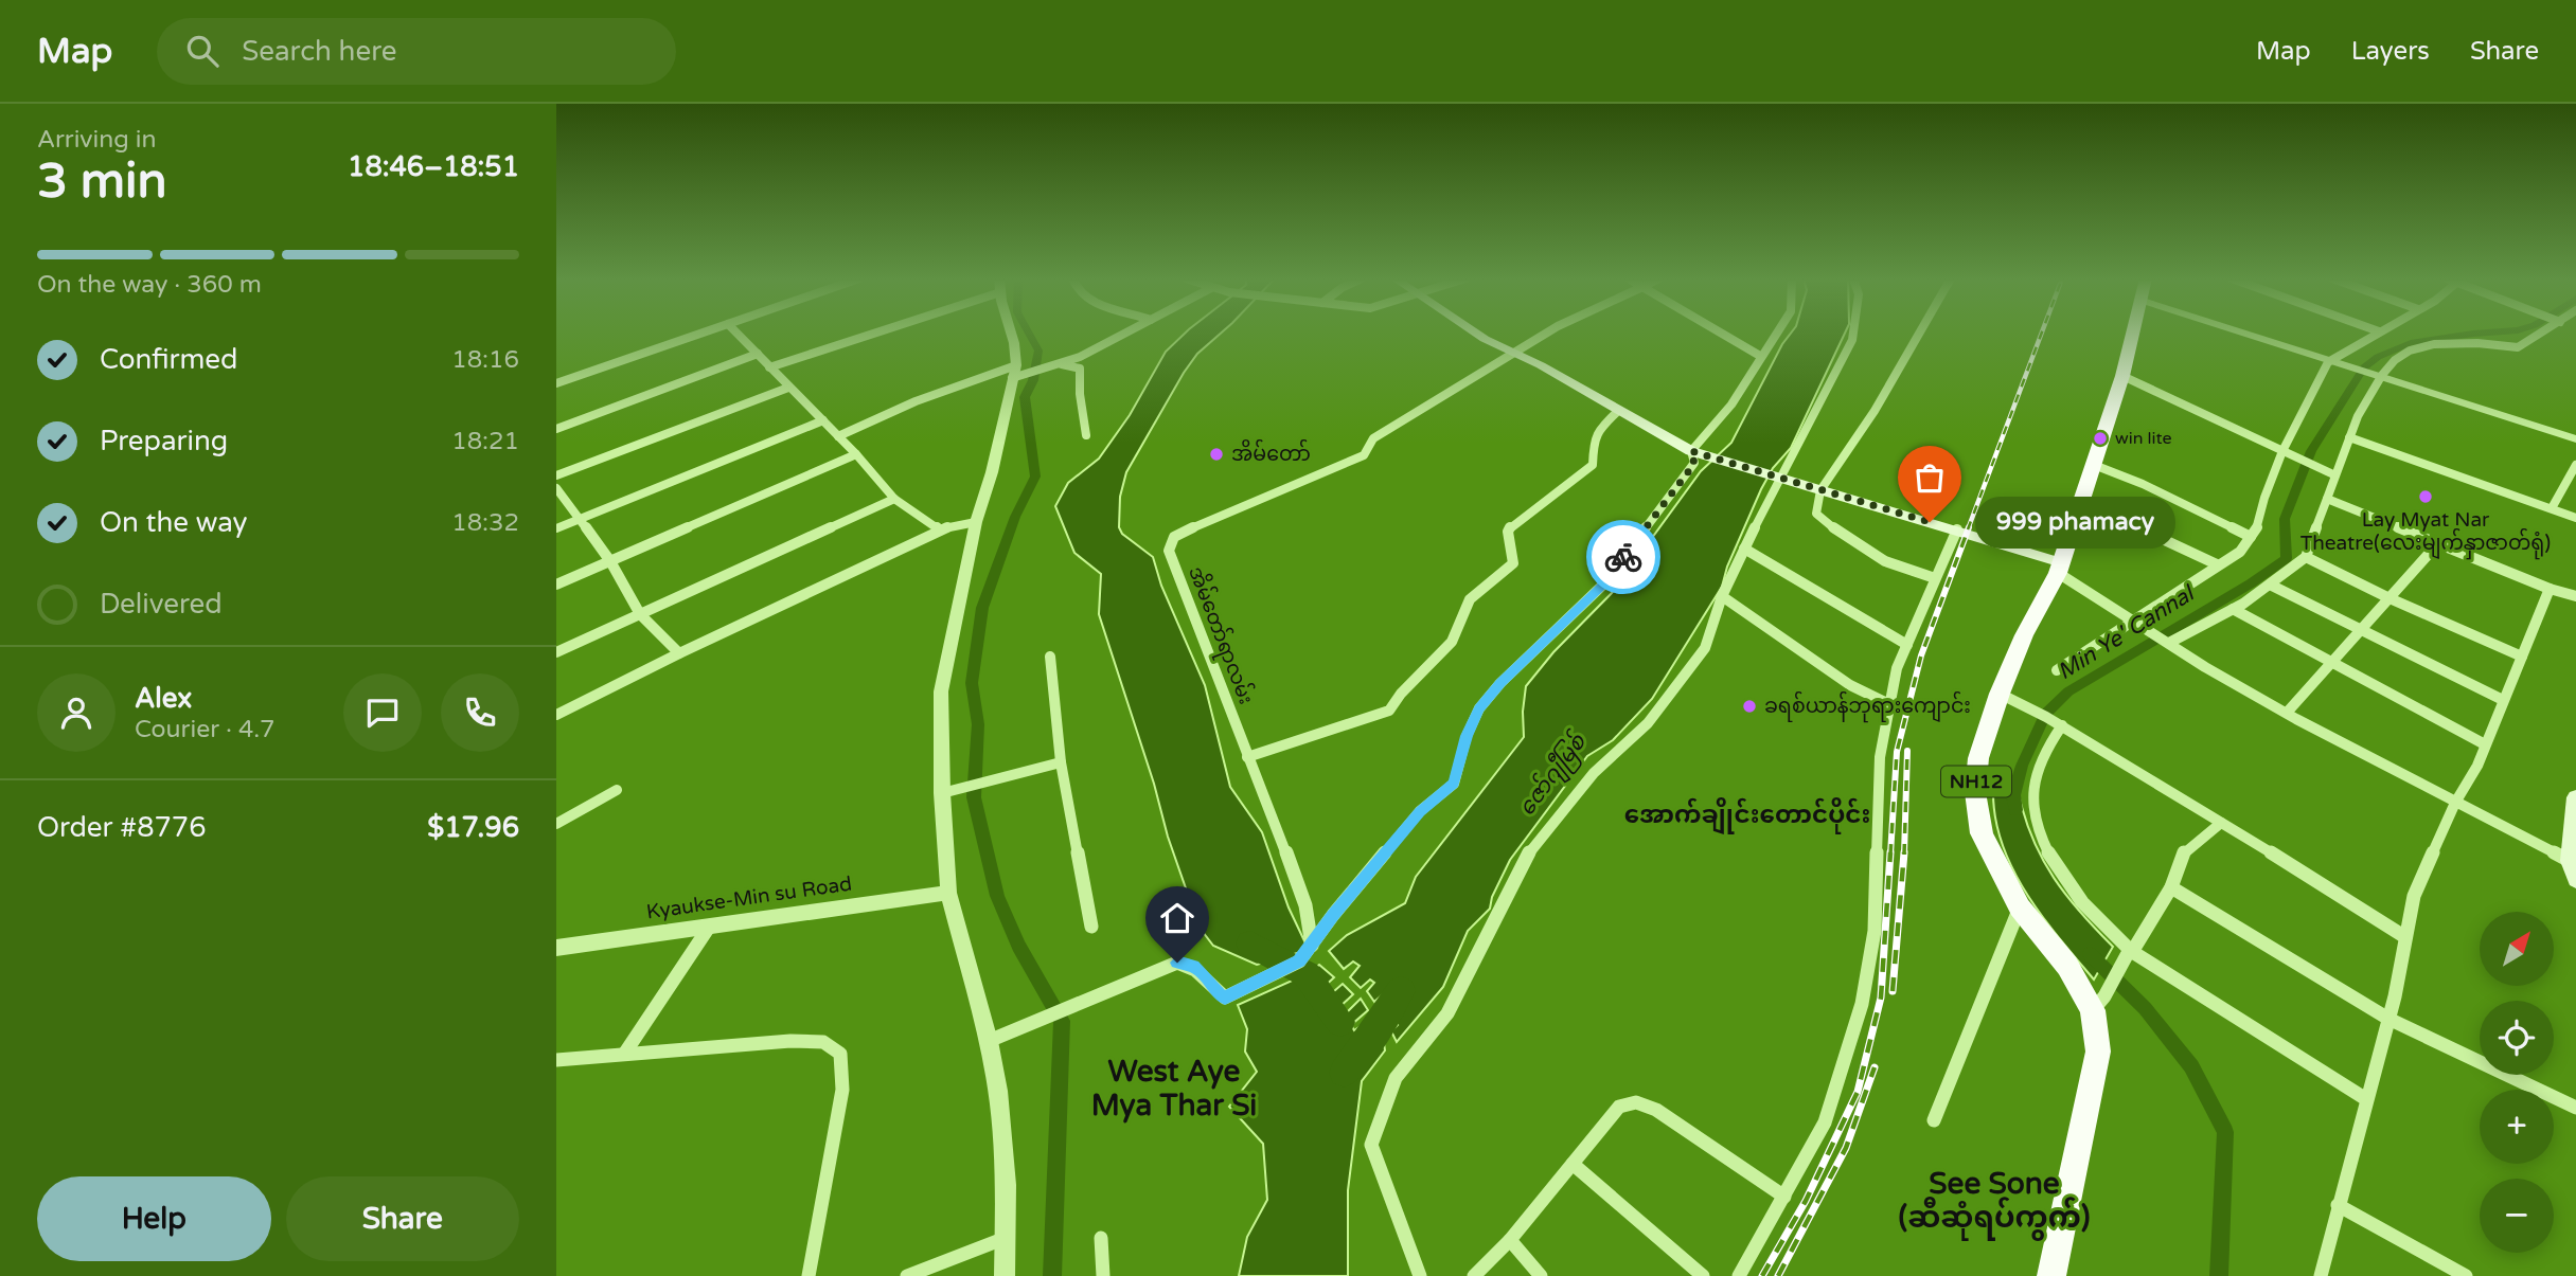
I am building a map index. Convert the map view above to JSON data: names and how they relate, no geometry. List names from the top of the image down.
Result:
{
  "streets": {
    "highway": ["NH12"],
    "street": ["အိမ်တော်ရာလမ်း", "Kyaukse-Min su Road"]
  },
  "districts": ["အောက်ချိုင်းတောင်ပိုင်း", "West Aye Mya Thar Si", "See Sone (ဆီဆုံရပ်ကွက်)"],
  "water": ["Min Ye' Cannal", "ဇော်ဂျီမြစ်"],
  "places": [
    "win lite",
    "အိမ်တော်",
    "Lay Myat Nar Theatre(လေးမျက်နှာဇာတ်ရုံ)",
    "999 phamacy",
    "ခရစ်ယာန်ဘုရားကျောင်း"
  ],
  "north": "top right",
  "page": {
    "header": "Map",
    "search": "Search here",
    "nav": ["Map", "Layers", "Share"],
    "heading": ["3 min", "Arriving in", "18:46–18:51"],
    "panel": [
      "Alex",
      "Courier · 4.7",
      "Order #8776",
      "$17.96"
    ],
    "bar": "On the way · 360 m",
    "list": [
      ["Confirmed", "18:16"],
      ["Preparing", "18:21"],
      ["On the way", "18:32"],
      "Delivered"
    ],
    "bubble": "999 phamacy",
    "map_buttons": ["+", "−"],
    "buttons": ["Help", "Share"]
  }
}
